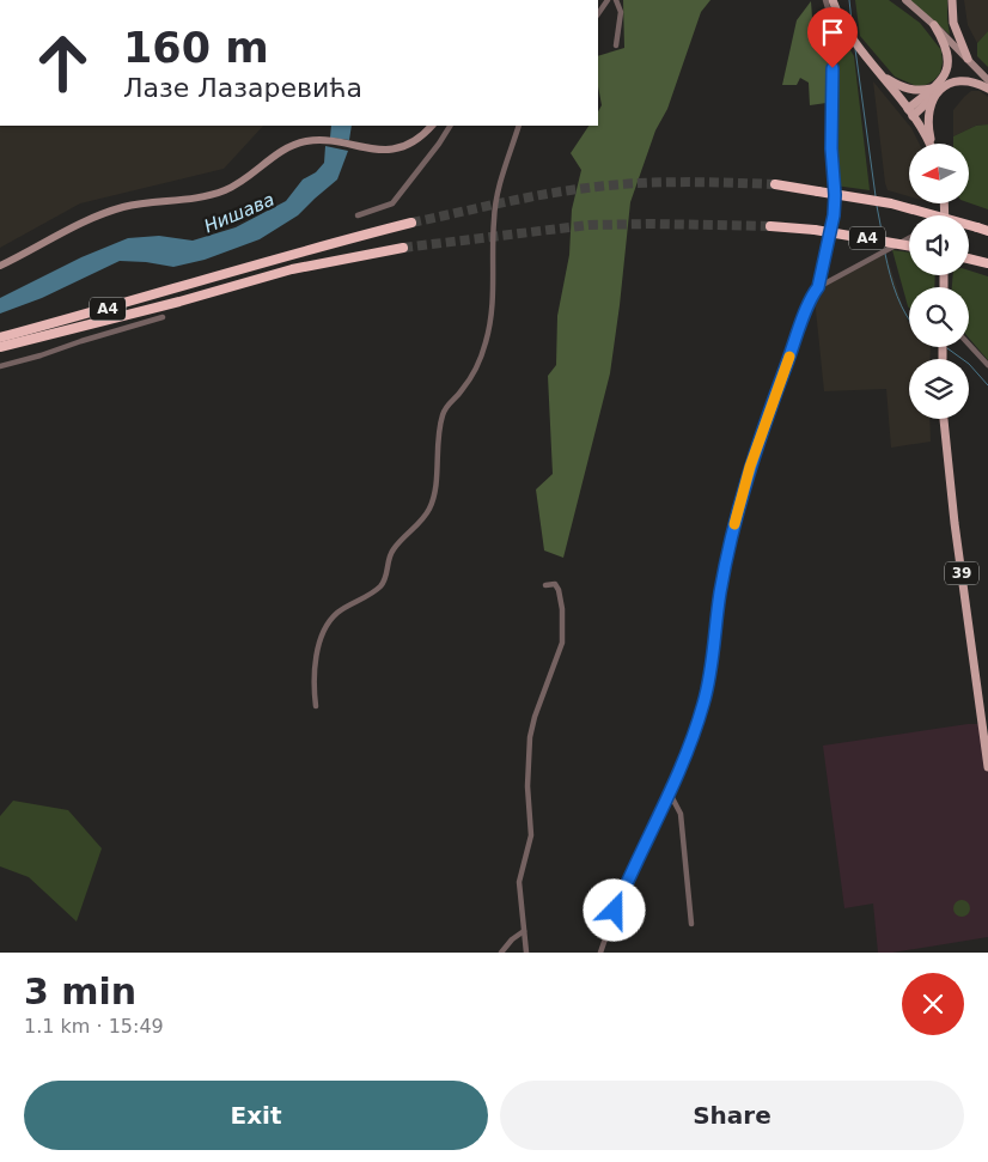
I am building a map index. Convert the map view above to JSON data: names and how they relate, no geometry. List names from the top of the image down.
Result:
{
  "streets": {
    "highway": ["A4"],
    "main road": ["39"]
  },
  "water": ["Нишава"],
  "north": "left",
  "page": {
    "turn": ["160 m", "Лазе Лазаревића"],
    "heading": ["3 min", "1.1 km · 15:49"],
    "buttons": ["Exit", "Share"]
  }
}
